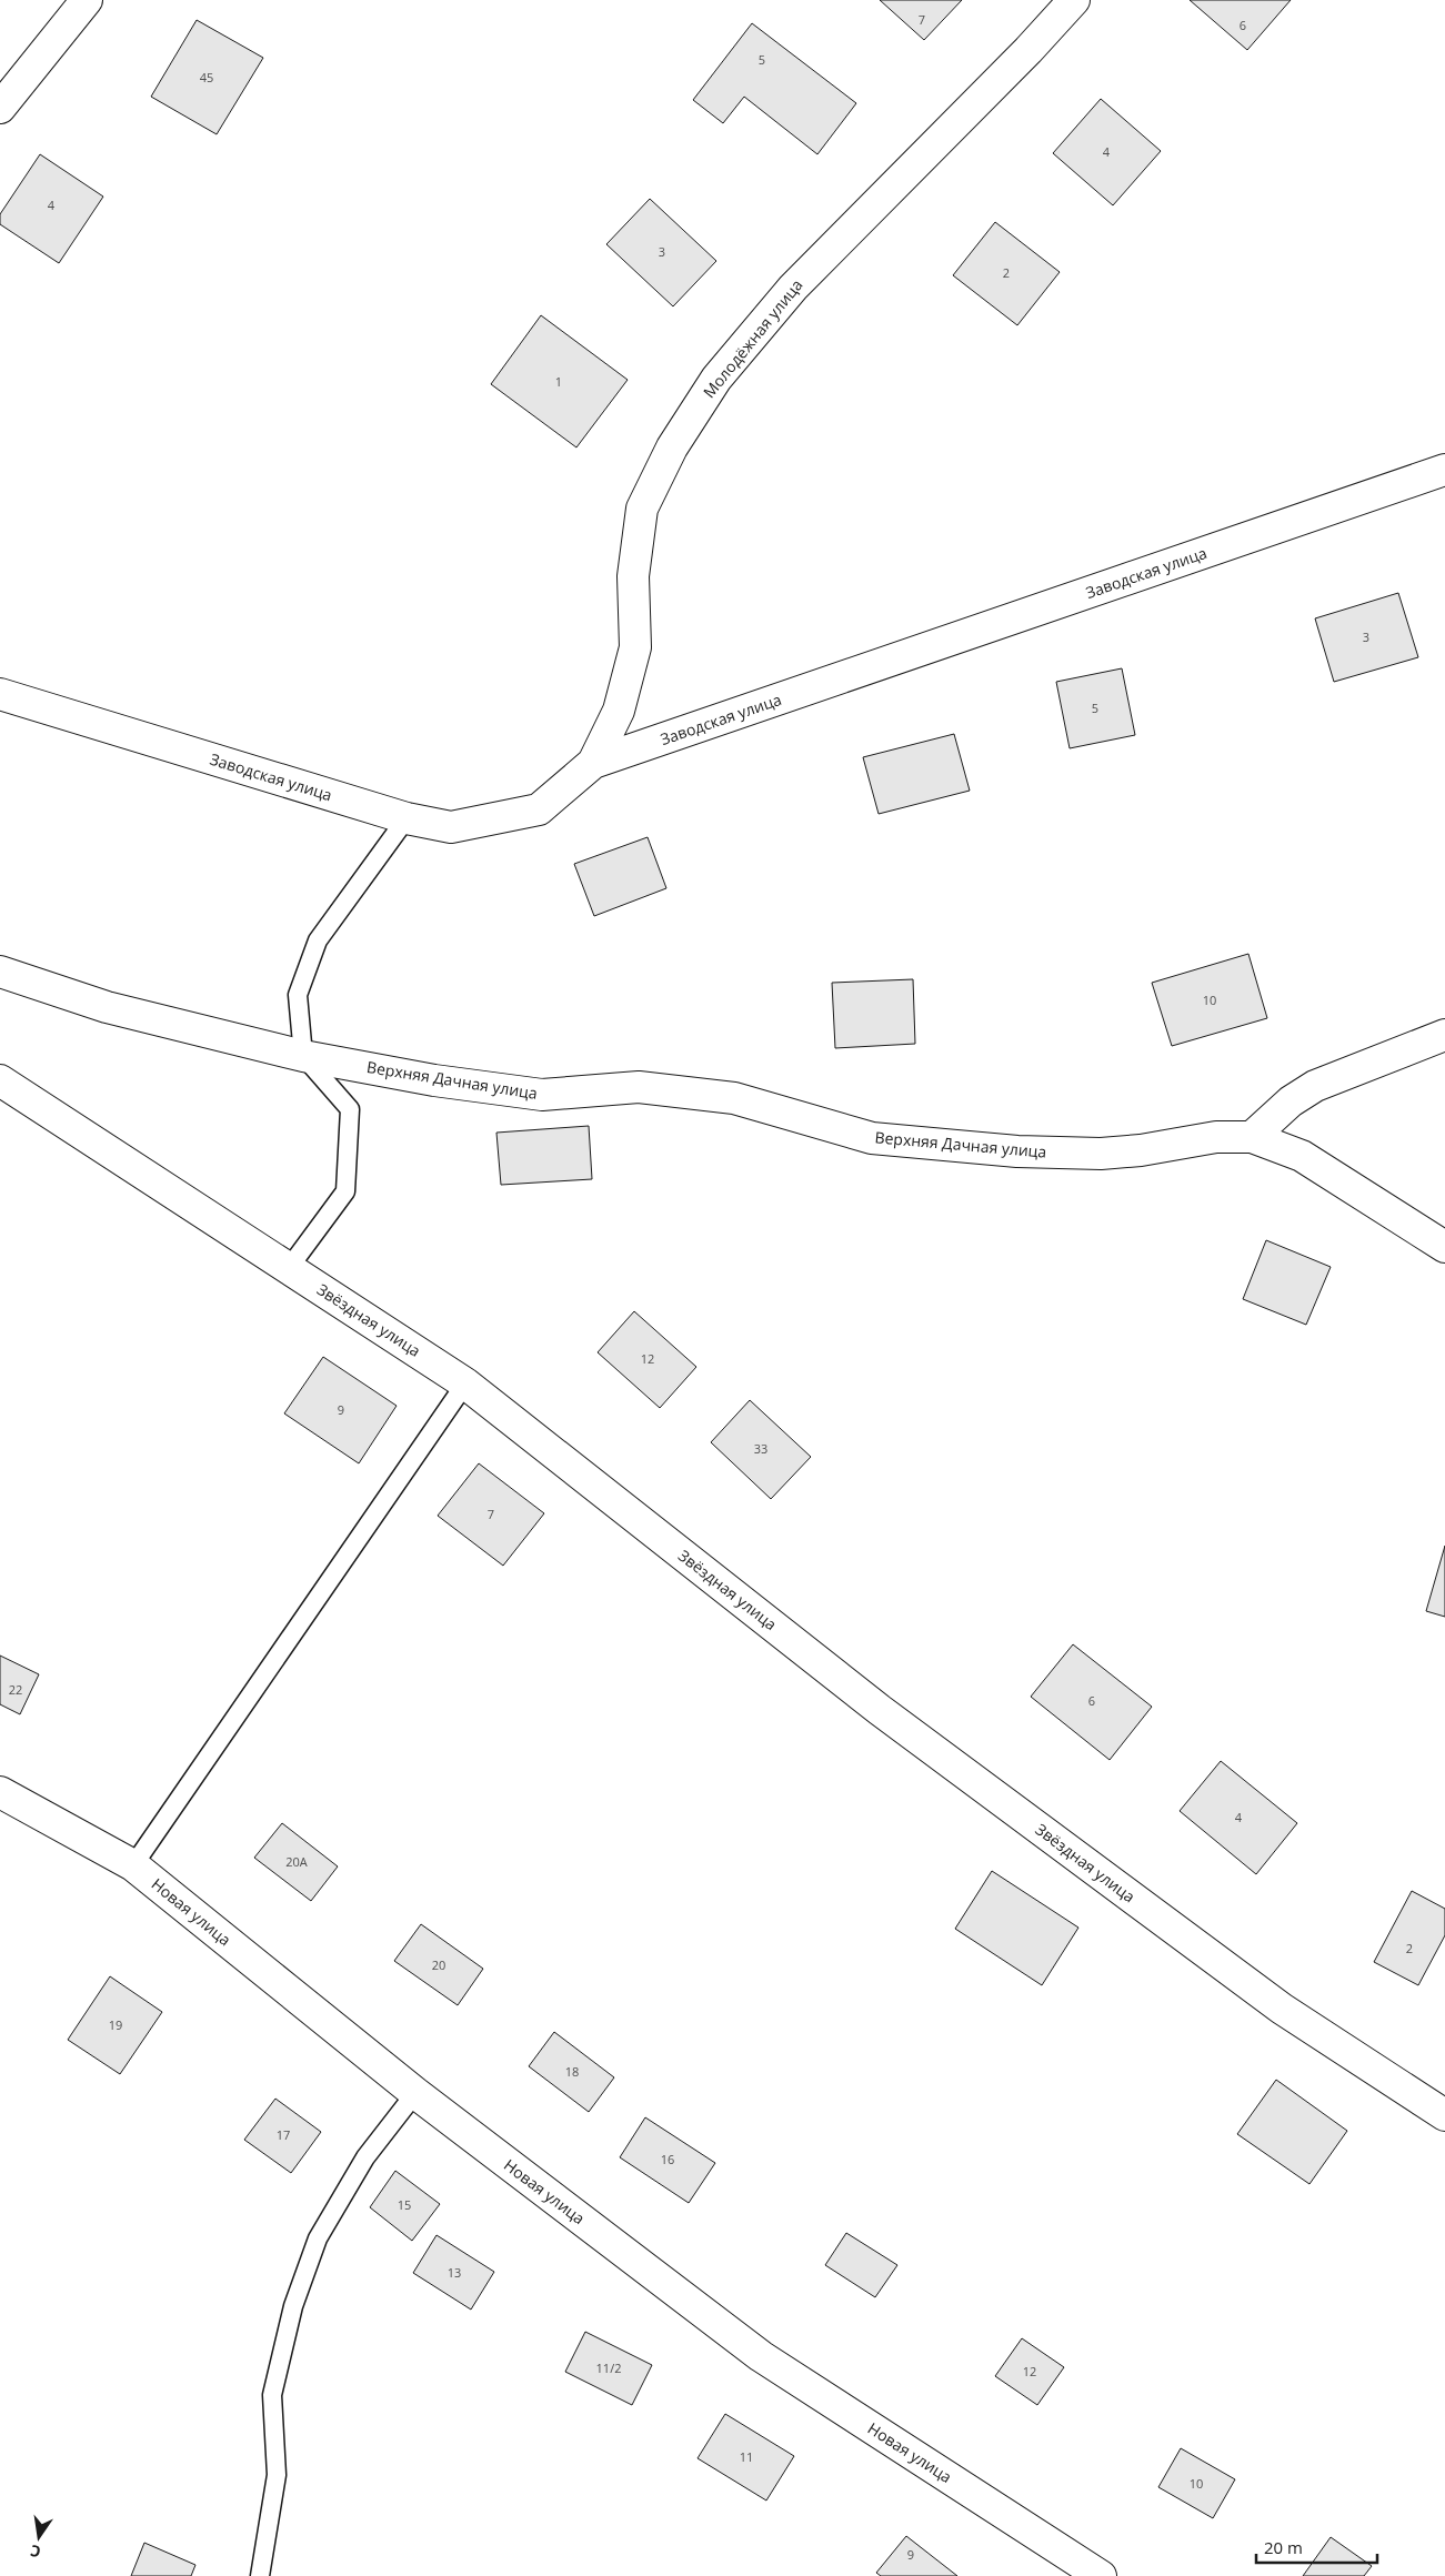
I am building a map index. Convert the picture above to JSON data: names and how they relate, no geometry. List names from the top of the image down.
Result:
{
  "streets": {
    "street": [
      "Молодёжная улица",
      "Заводская улица",
      "Верхняя Дачная улица",
      "Звёздная улица",
      "Новая улица"
    ]
  },
  "crossings": [
    ["Молодёжная улица", "Заводская улица"]
  ],
  "house_numbers": [
    "7",
    "6",
    "5",
    "45",
    "4",
    "4",
    "3",
    "2",
    "1",
    "3",
    "5",
    "10",
    "12",
    "9",
    "33",
    "7",
    "22",
    "6",
    "4",
    "20А",
    "2",
    "20",
    "19",
    "18",
    "17",
    "16",
    "15",
    "13",
    "11/2",
    "12",
    "11",
    "10",
    "9"
  ],
  "scale_bar": "20 m",
  "north": "bottom"
}
